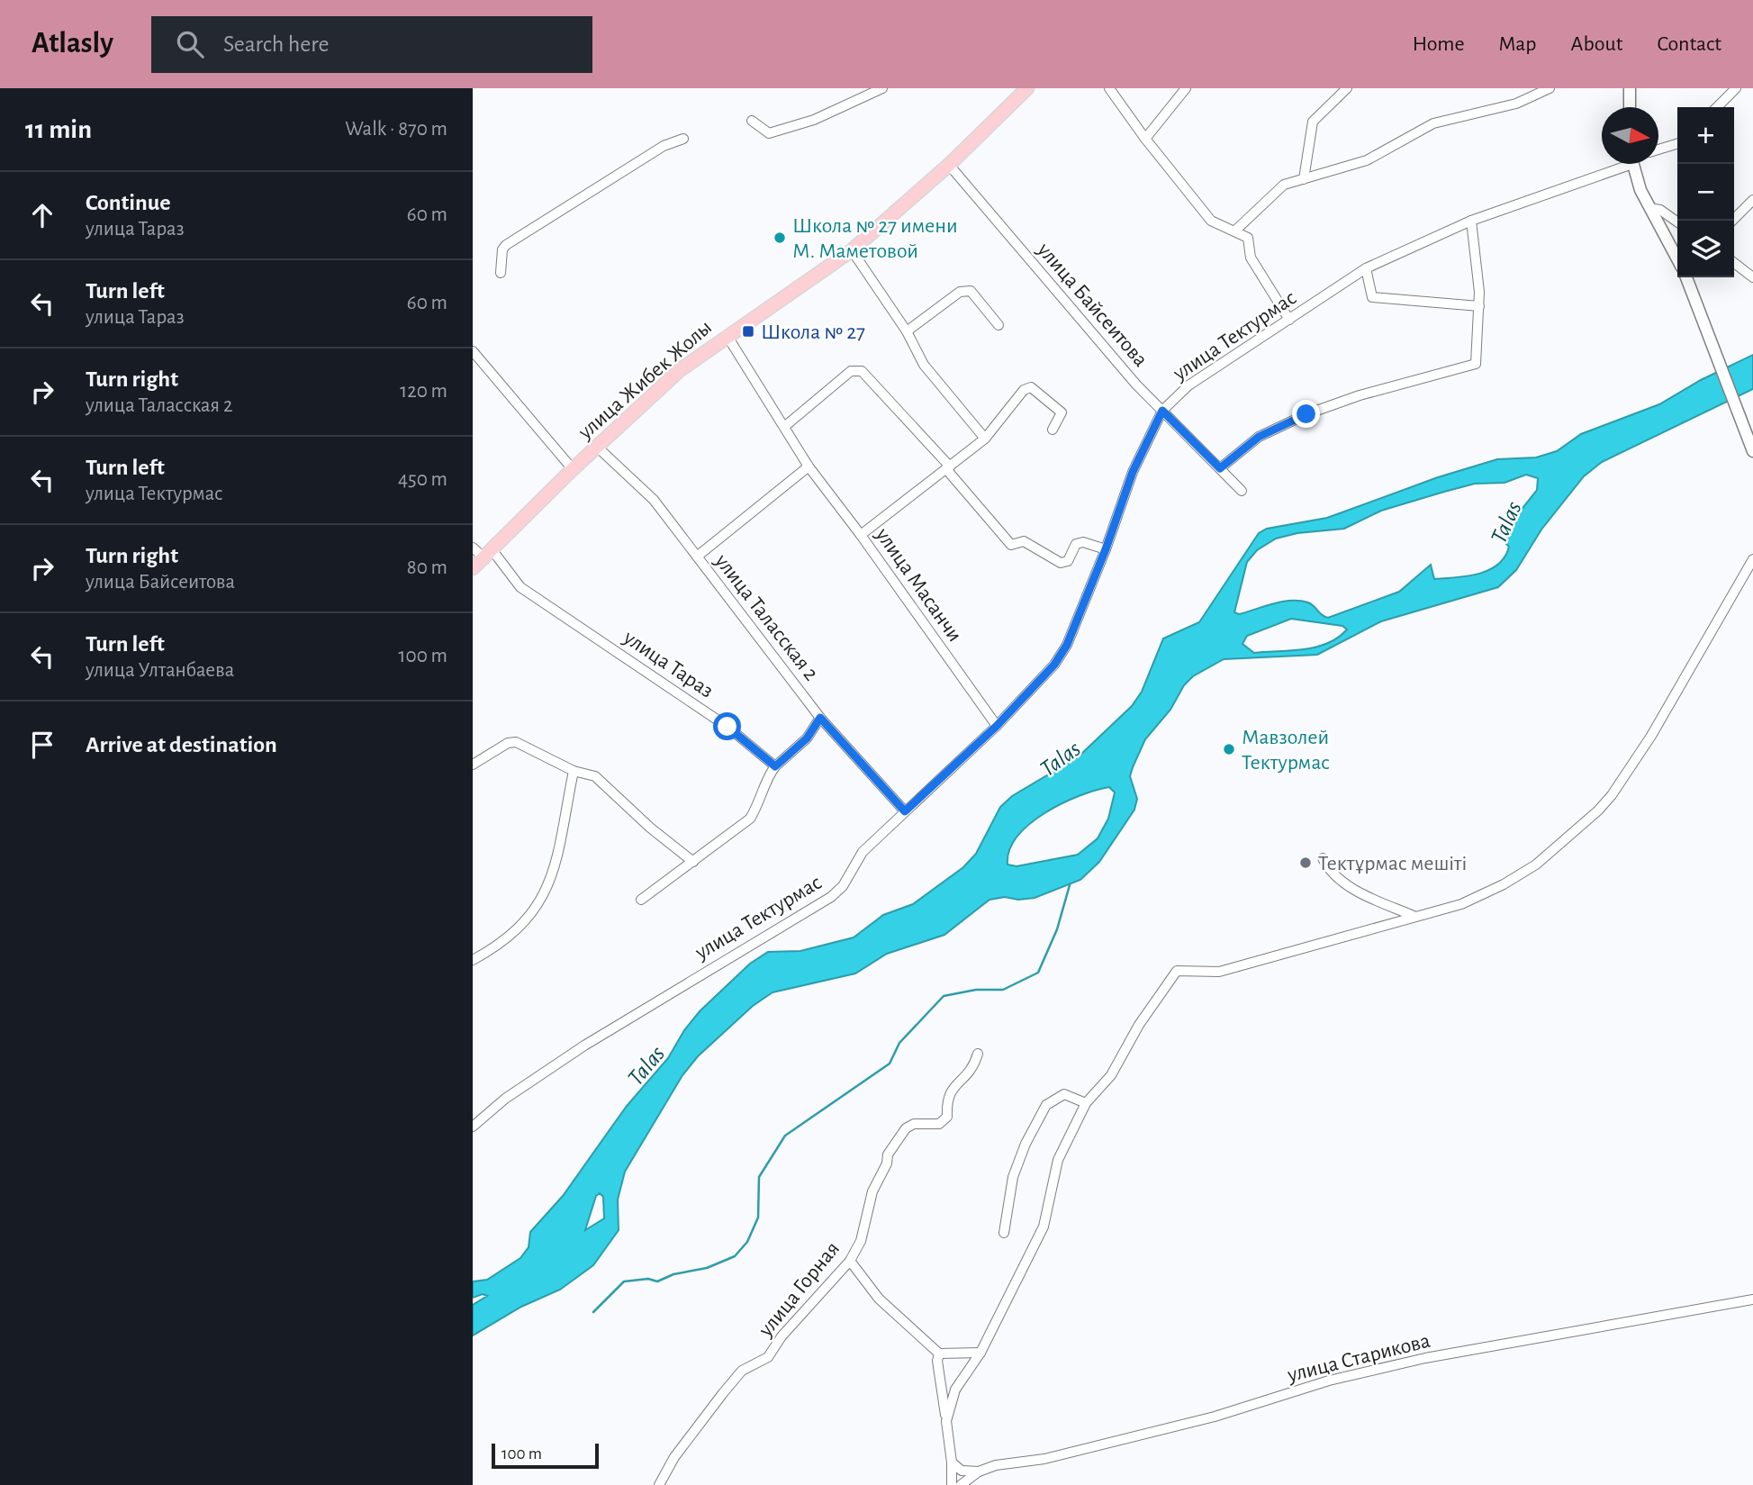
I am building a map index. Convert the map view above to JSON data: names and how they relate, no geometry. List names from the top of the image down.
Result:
{
  "streets": {
    "main road": ["улица Жибек Жолы"],
    "street": [
      "улица Байсеитова",
      "улица Тектурмас",
      "улица Масанчи",
      "улица Таласская 2",
      "улица Тараз",
      "улица Горная",
      "улица Старикова"
    ]
  },
  "crossings": [
    ["улица Байсеитова", "улица Тектурмас"],
    ["улица Байсеитова", "улица Жибек Жолы"],
    ["улица Тектурмас", "улица Масанчи"],
    ["улица Тектурмас", "улица Таласская 2"],
    ["улица Жибек Жолы", "улица Масанчи"],
    ["улица Жибек Жолы", "улица Таласская 2"],
    ["улица Жибек Жолы", "улица Тараз"]
  ],
  "water": ["Talas"],
  "places": {
    "other": ["Школа № 27 имени М. Маметовой", "Мавзолей Тектурмас", "Тектұрмас мешіті"],
    "transit": ["Школа № 27"]
  },
  "scale_bar": "100 m",
  "north": "right",
  "page": {
    "header": "Atlasly",
    "search": "Search here",
    "nav": [
      "Home",
      "Map",
      "About",
      "Contact"
    ],
    "heading": ["11 min", "Walk · 870 m"],
    "map_buttons": ["+", "−"],
    "list": [
      ["Continue", "улица Тараз", "60 m"],
      ["Turn left", "улица Тараз", "60 m"],
      ["Turn right", "улица Таласская 2", "120 m"],
      ["Turn left", "улица Тектурмас", "450 m"],
      ["Turn right", "улица Байсеитова", "80 m"],
      ["Turn left", "улица Ултанбаева", "100 m"],
      "Arrive at destination"
    ],
    "scale": "100 m"
  }
}
